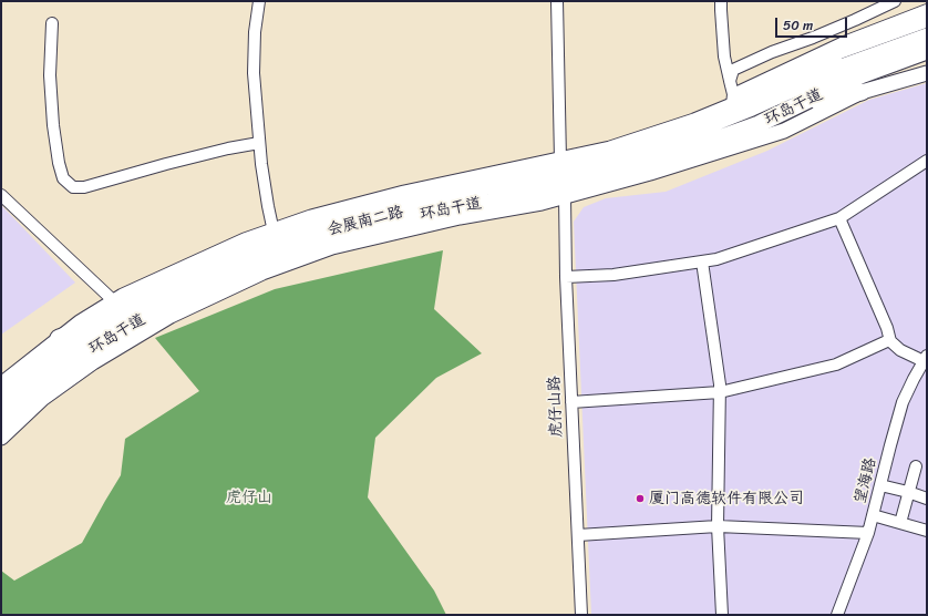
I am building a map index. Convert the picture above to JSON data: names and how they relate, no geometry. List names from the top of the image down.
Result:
{
  "streets": {
    "highway": ["环岛干道"],
    "main road": ["会展南二路"],
    "street": ["虎仔山路", "望海路"]
  },
  "crossings": [
    ["会展南二路", "虎仔山路"]
  ],
  "parks": ["虎仔山"],
  "places": ["厦门高德软件有限公司"],
  "scale_bar": "50 m"
}
